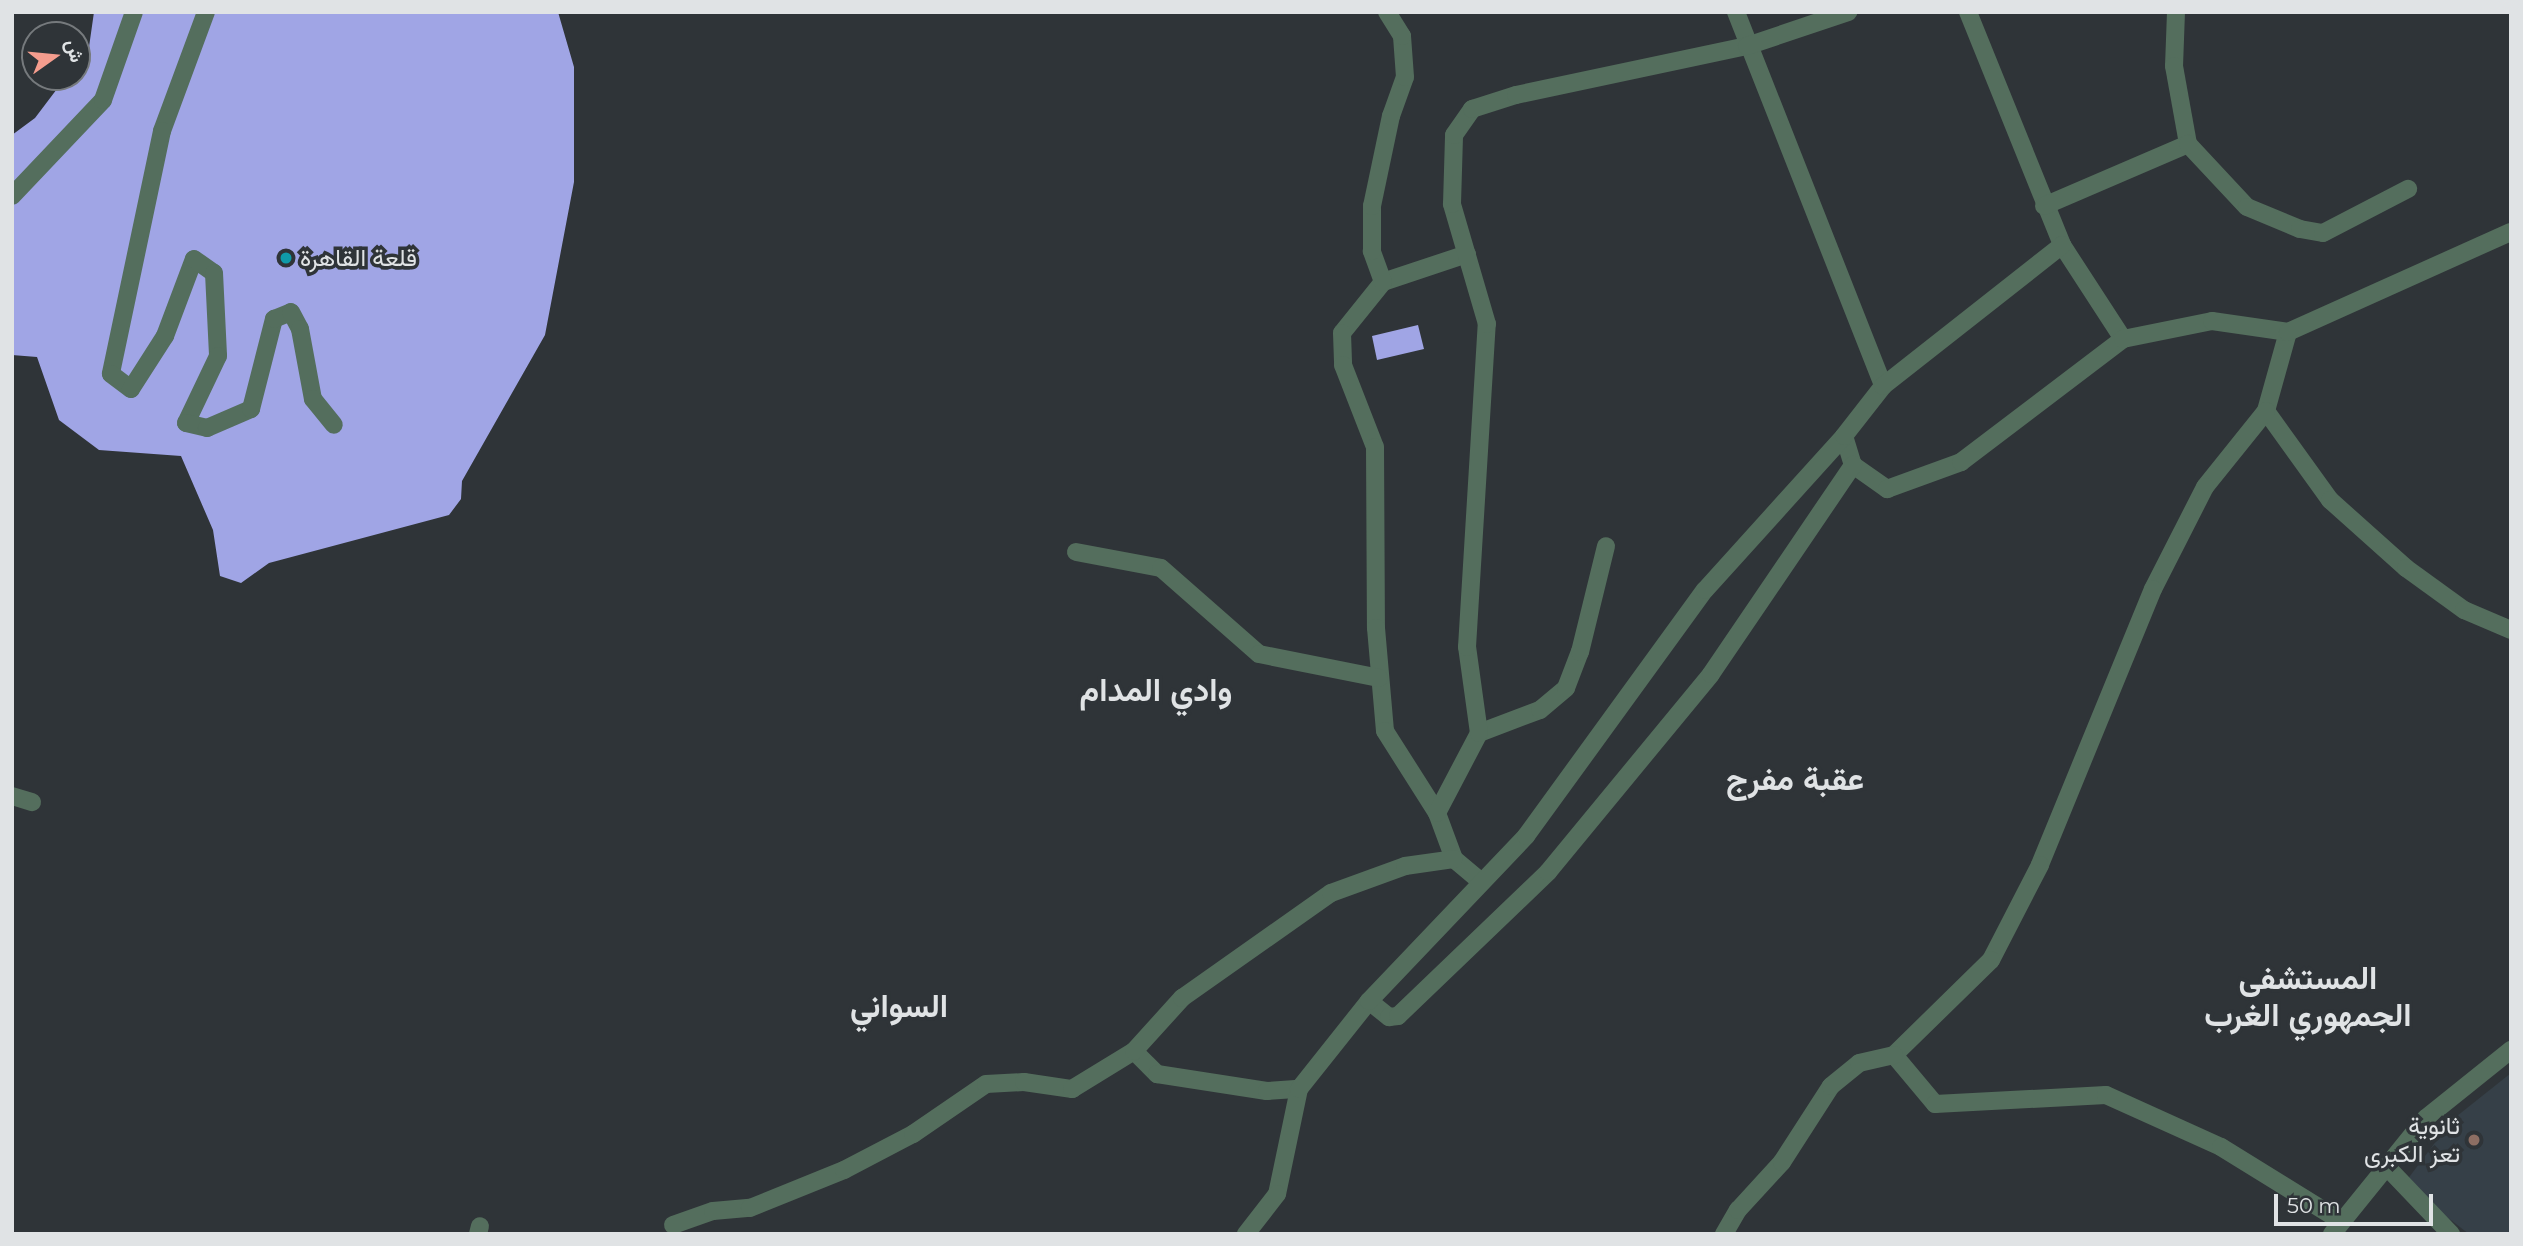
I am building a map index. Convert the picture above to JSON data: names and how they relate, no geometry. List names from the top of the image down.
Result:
{
  "districts": [
    "وادي المدام",
    "عقبة مفرج",
    "المستشفى الجمهوري الغرب",
    "السواني"
  ],
  "places": ["قلعة القاهرة", "ثانوية تعز الكبرى"],
  "scale_bar": "50 m",
  "north": "right"
}
